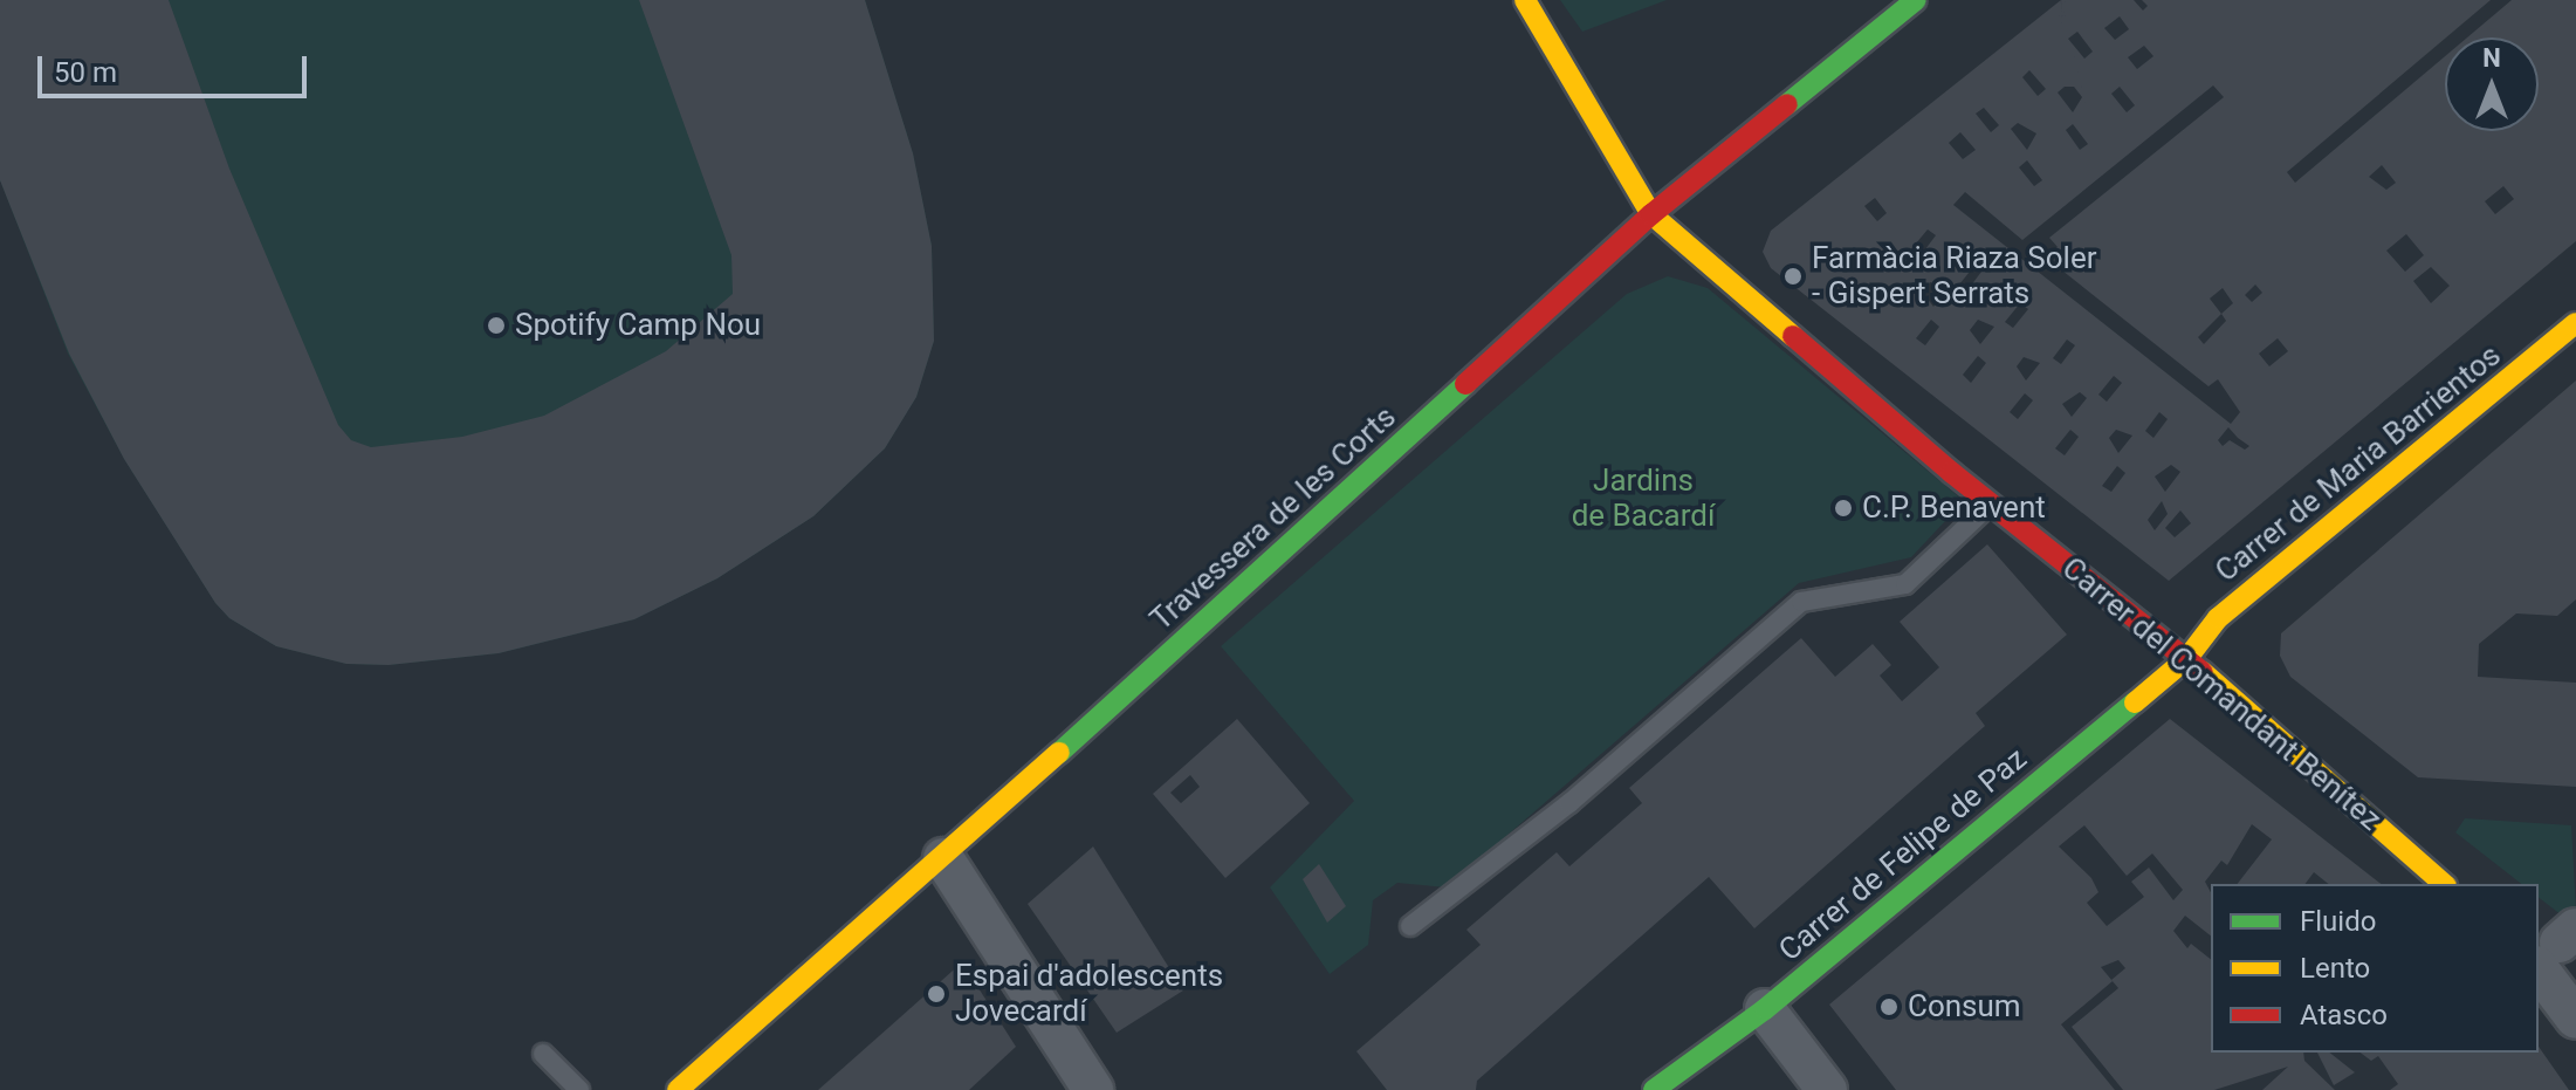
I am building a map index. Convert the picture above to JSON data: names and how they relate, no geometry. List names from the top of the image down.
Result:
{
  "streets": {
    "street": [
      "Carrer de Maria Barrientos",
      "Travessera de les Corts",
      "Carrer del Comandant Benítez",
      "Carrer de Felipe de Paz"
    ]
  },
  "crossings": [
    ["Carrer de Maria Barrientos", "Carrer del Comandant Benítez"],
    ["Carrer de Maria Barrientos", "Carrer de Felipe de Paz"],
    ["Travessera de les Corts", "Carrer del Comandant Benítez"],
    ["Carrer del Comandant Benítez", "Carrer de Felipe de Paz"]
  ],
  "parks": ["Jardins de Bacardí"],
  "places": [
    "Farmàcia Riaza Soler - Gispert Serrats",
    "Spotify Camp Nou",
    "C.P. Benavent",
    "Espai d'adolescents Jovecardí",
    "Consum"
  ],
  "legend": ["Fluido", "Lento", "Atasco"],
  "scale_bar": "50 m",
  "north": "top"
}
